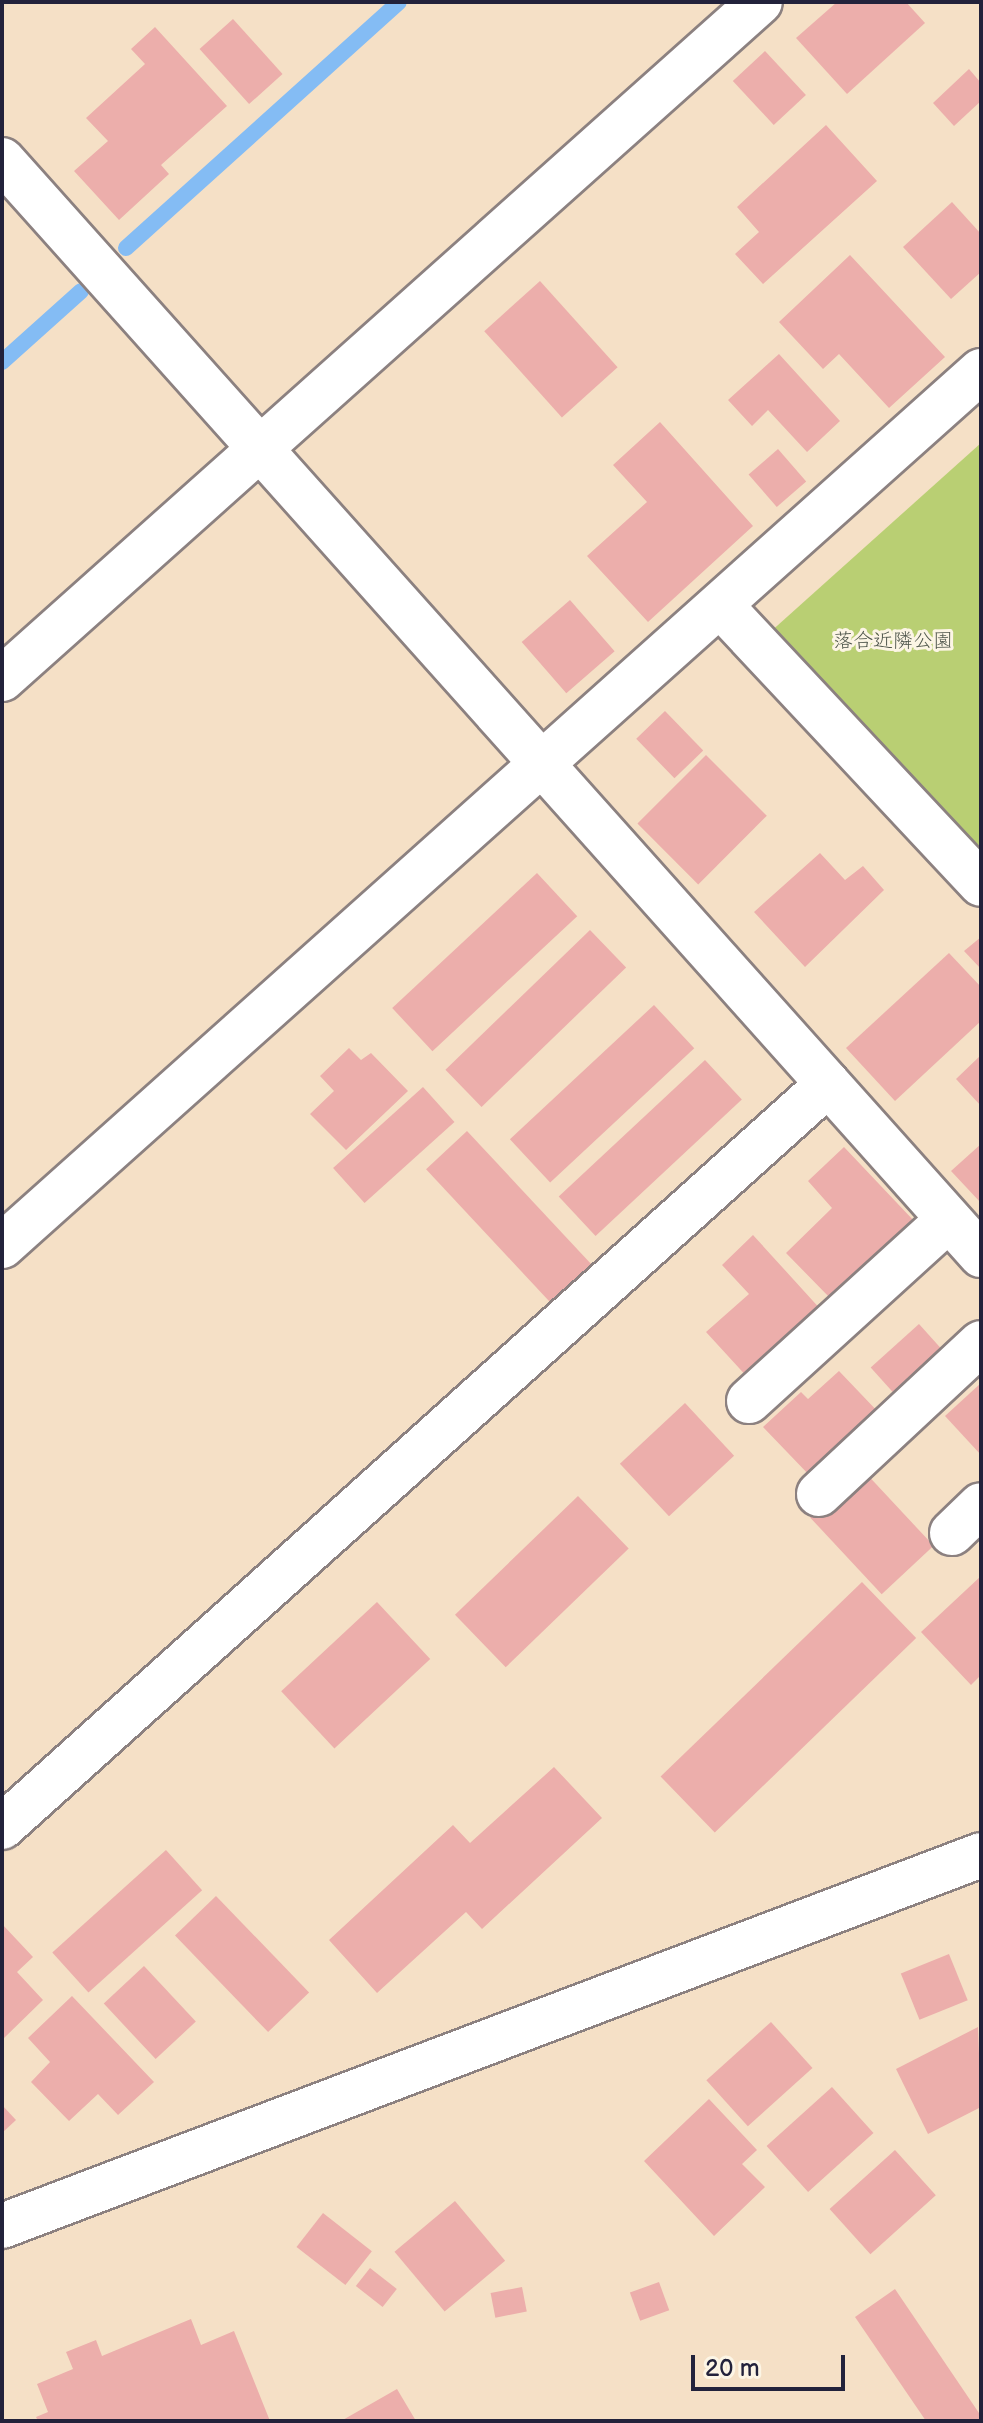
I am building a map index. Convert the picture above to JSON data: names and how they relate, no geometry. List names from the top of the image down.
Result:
{
  "parks": ["落合近隣公園"],
  "scale_bar": "20 m"
}
